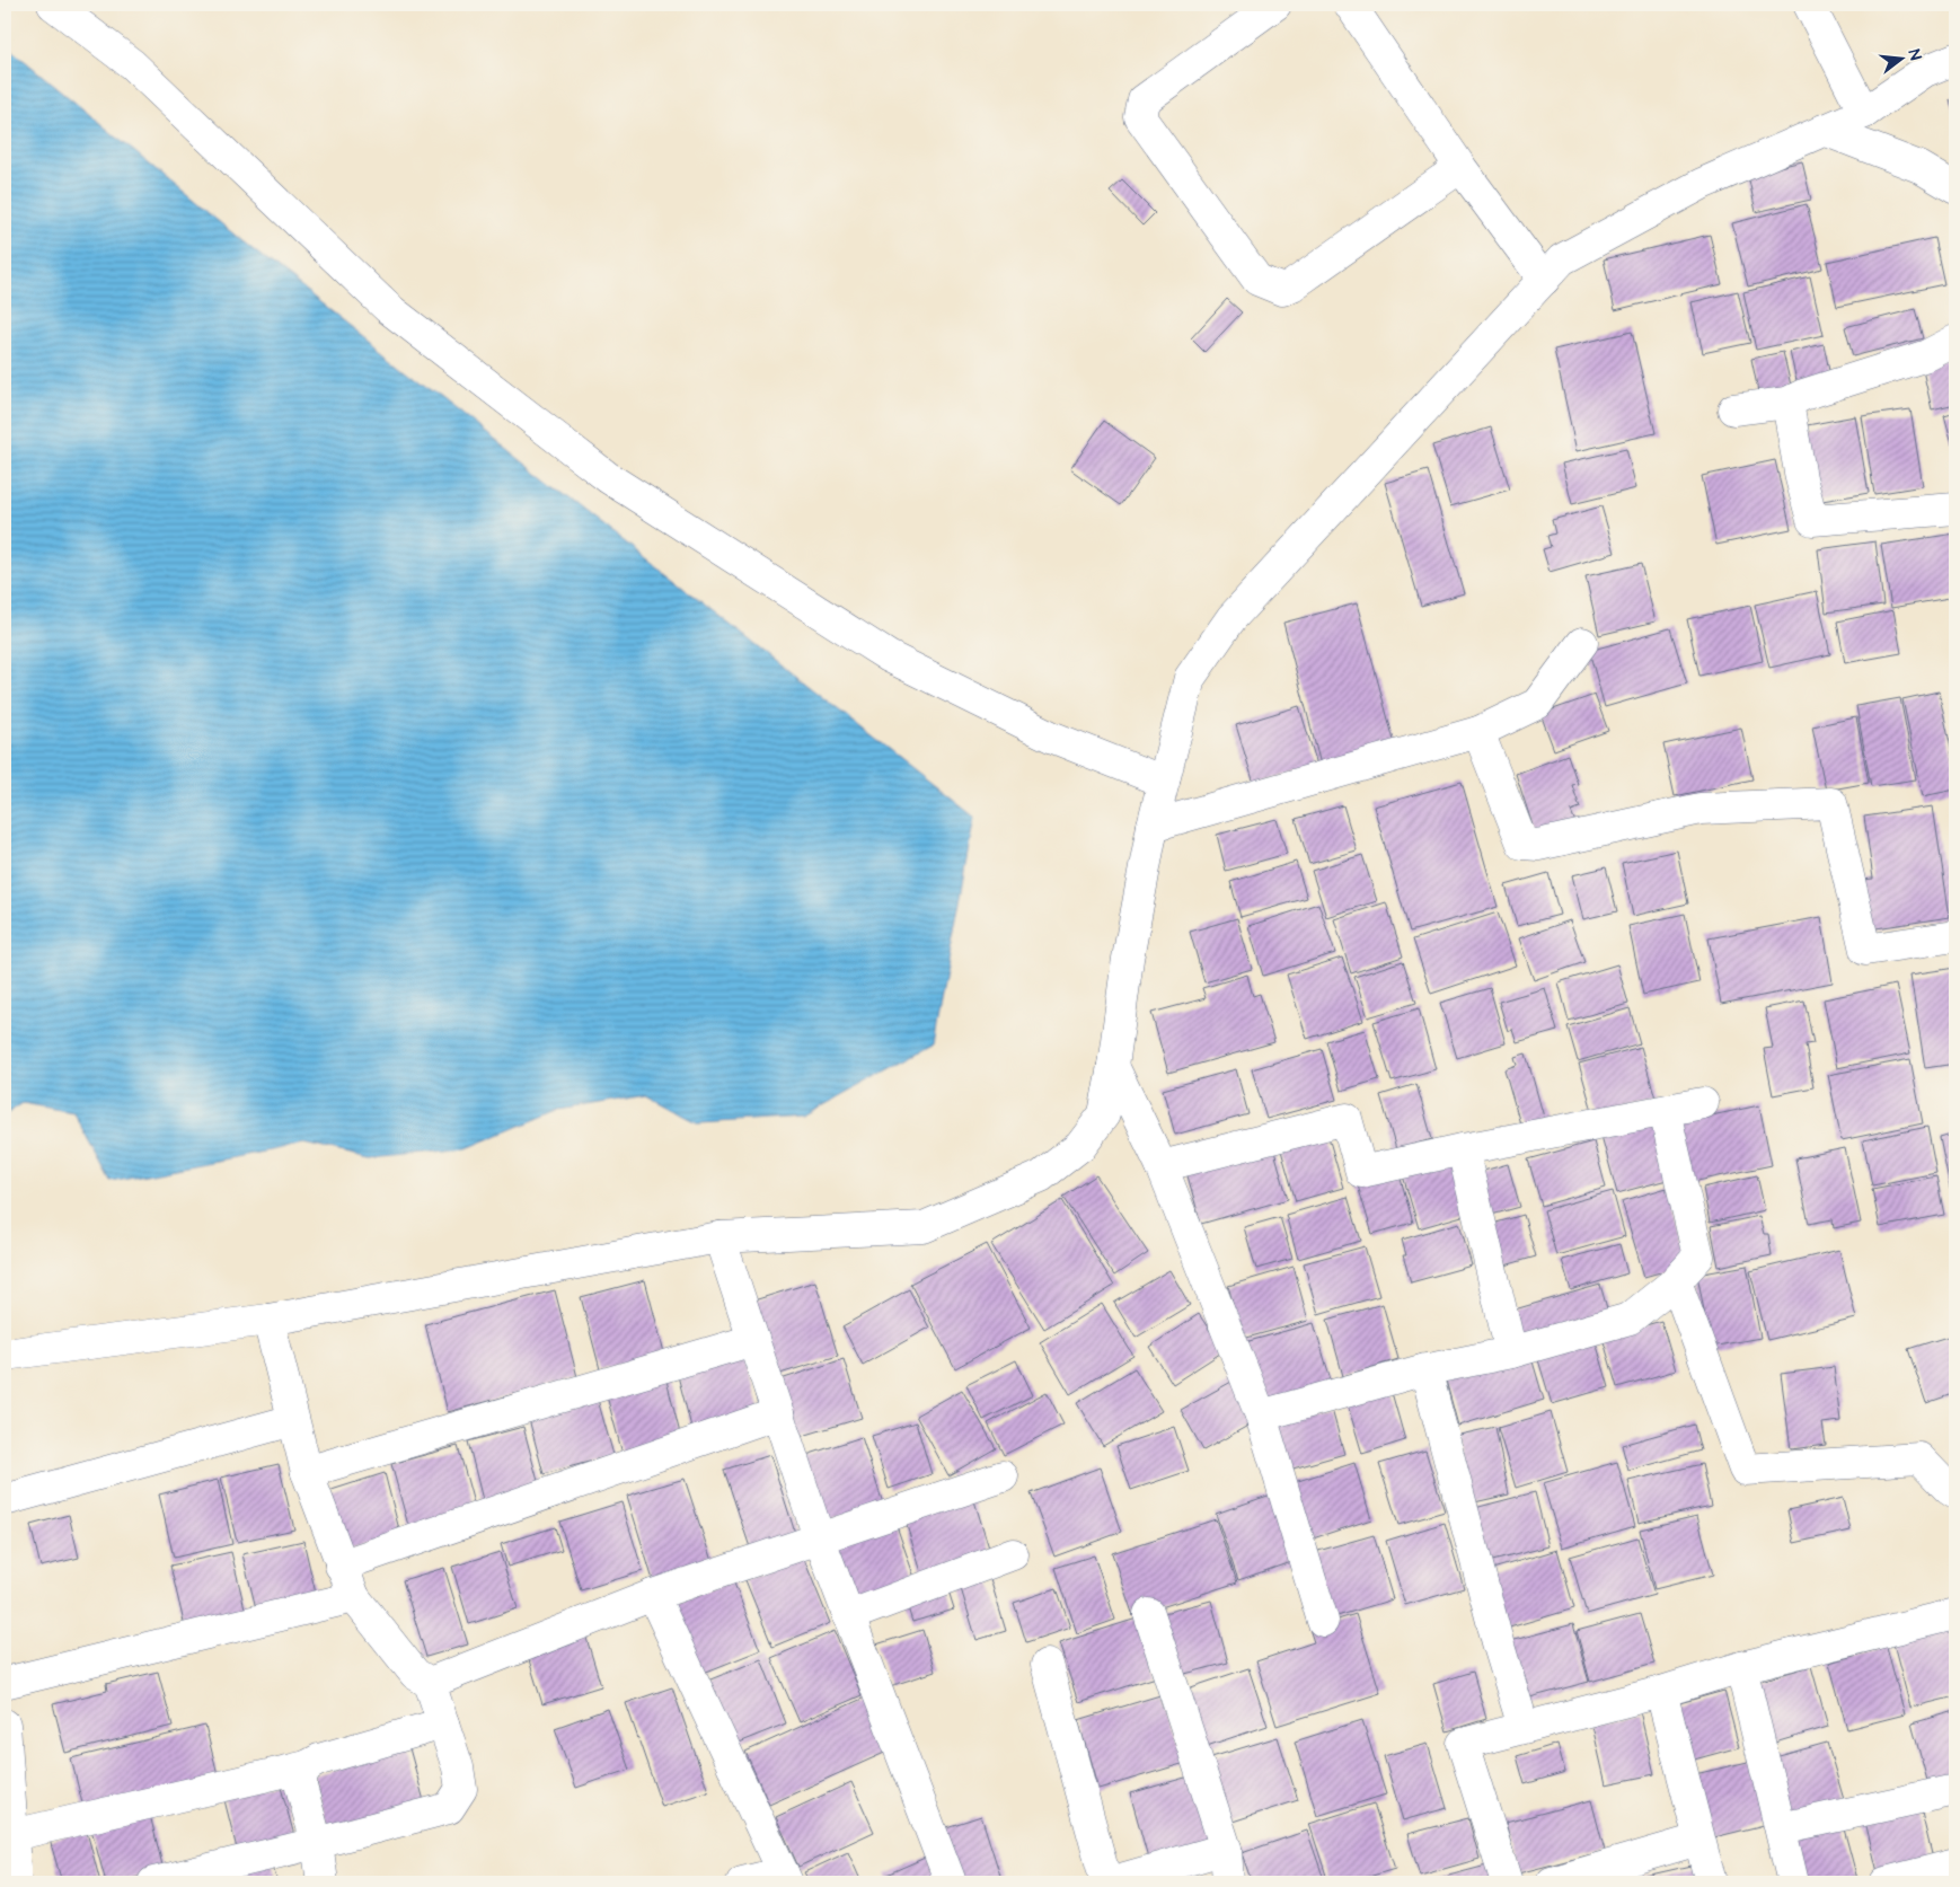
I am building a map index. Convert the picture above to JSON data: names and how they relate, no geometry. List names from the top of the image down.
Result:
{
  "north": "right"
}
